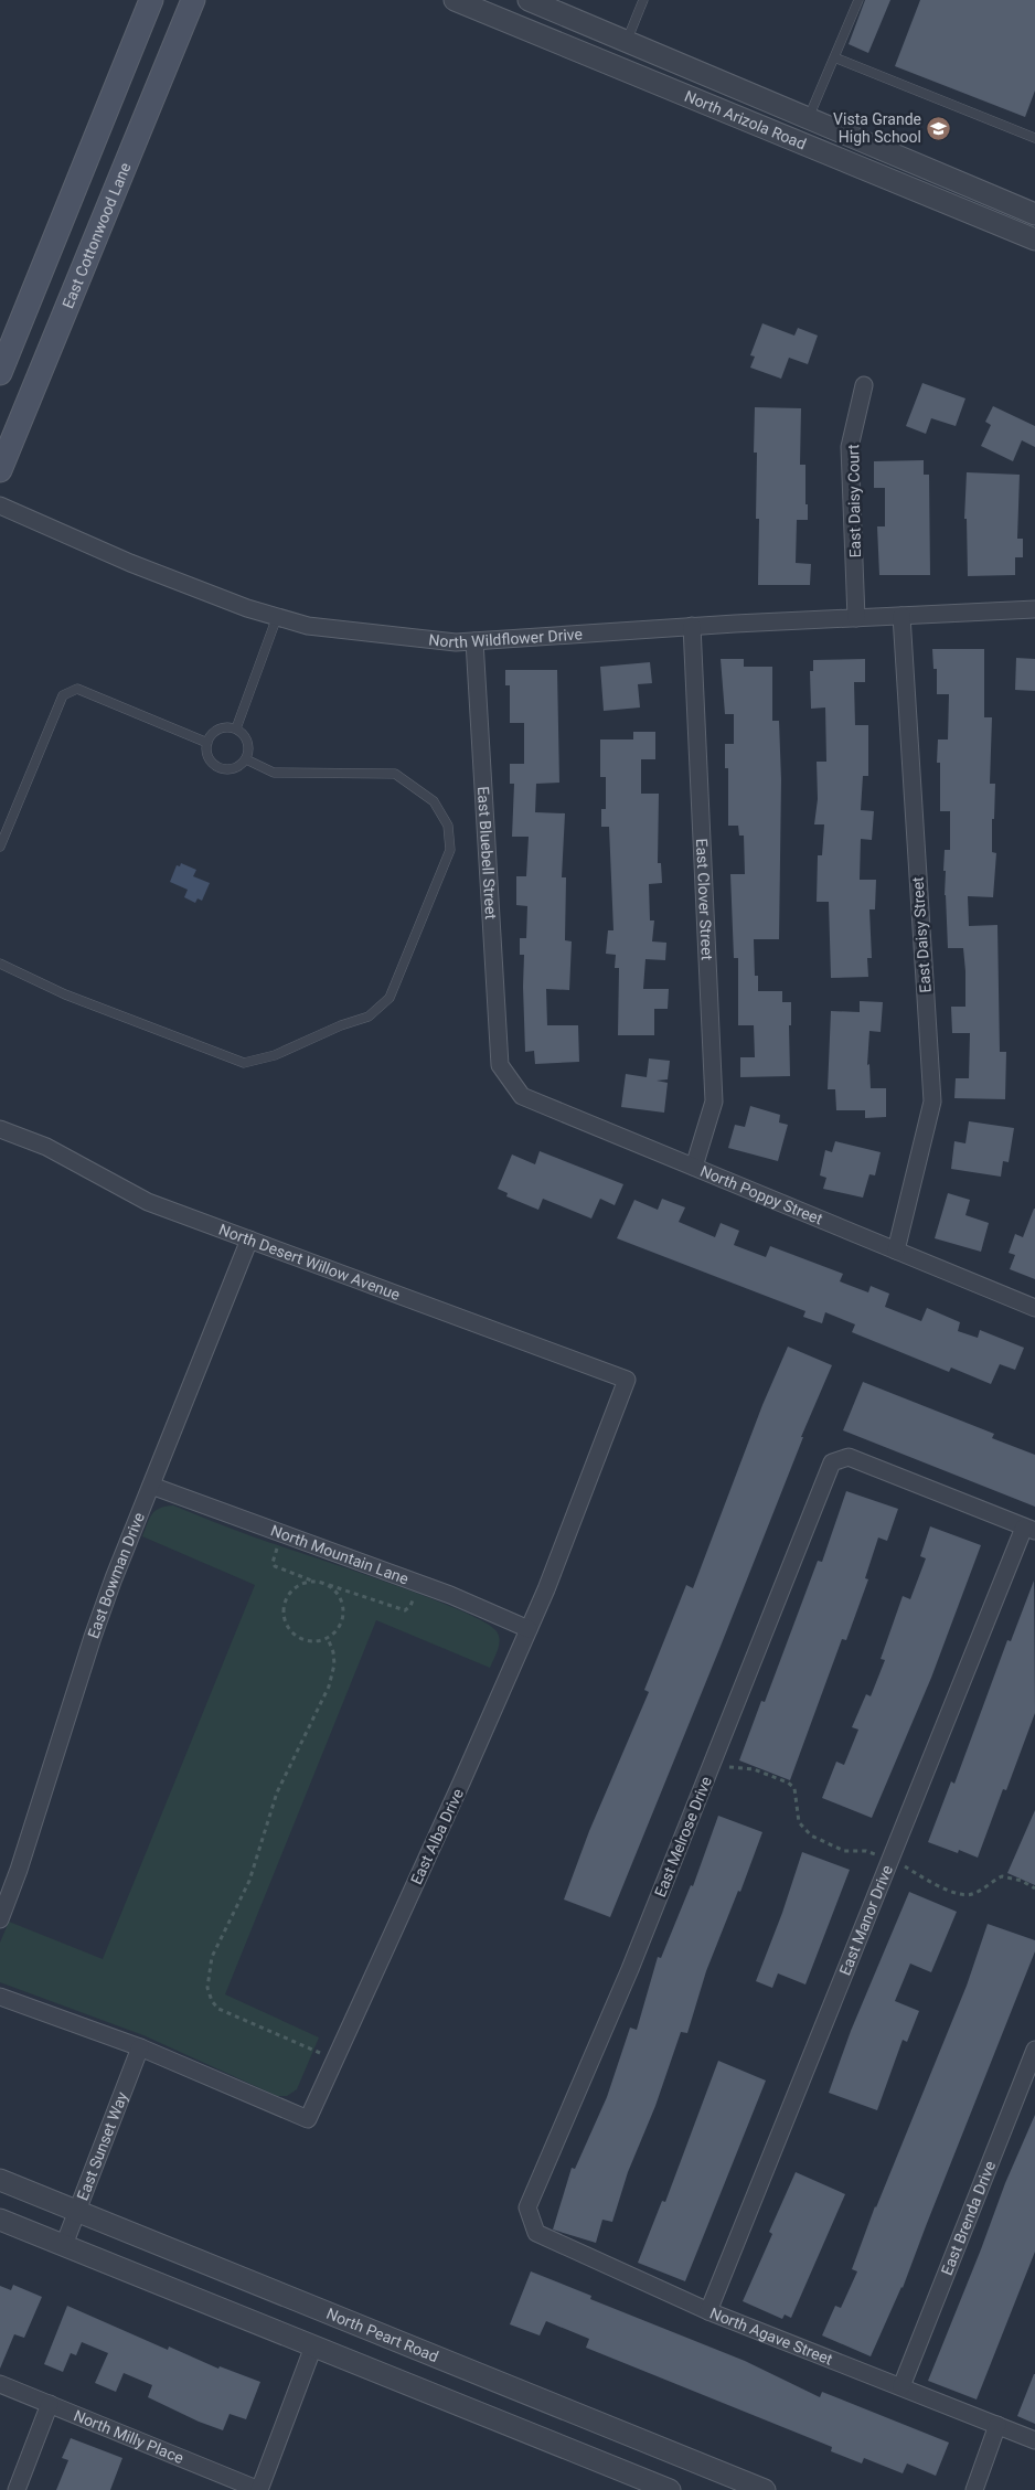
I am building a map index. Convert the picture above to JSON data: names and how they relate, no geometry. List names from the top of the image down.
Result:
{
  "streets": {
    "main road": ["East Cottonwood Lane"],
    "street": [
      "North Arizola Road",
      "East Daisy Court",
      "North Wildflower Drive",
      "East Bluebell Street",
      "East Clover Street",
      "East Daisy Street",
      "North Poppy Street",
      "North Desert Willow Avenue",
      "North Mountain Lane",
      "East Bowman Drive",
      "East Alba Drive",
      "East Melrose Drive",
      "East Manor Drive",
      "East Sunset Way",
      "East Brenda Drive",
      "North Peart Road",
      "North Agave Street",
      "North Milly Place"
    ]
  },
  "crossings": [
    ["East Daisy Court", "North Wildflower Drive"],
    ["North Wildflower Drive", "East Bluebell Street"],
    ["North Wildflower Drive", "East Clover Street"],
    ["North Wildflower Drive", "East Daisy Street"],
    ["East Bluebell Street", "North Poppy Street"],
    ["East Clover Street", "North Poppy Street"],
    ["East Daisy Street", "North Poppy Street"],
    ["North Desert Willow Avenue", "East Bowman Drive"],
    ["North Desert Willow Avenue", "East Alba Drive"],
    ["North Mountain Lane", "East Bowman Drive"],
    ["North Mountain Lane", "East Alba Drive"],
    ["East Alba Drive", "East Sunset Way"],
    ["East Melrose Drive", "East Manor Drive"],
    ["East Melrose Drive", "North Agave Street"],
    ["East Manor Drive", "North Agave Street"],
    ["East Sunset Way", "North Peart Road"],
    ["East Brenda Drive", "North Agave Street"]
  ],
  "places": {
    "school or university": ["Vista Grande High School"]
  }
}
